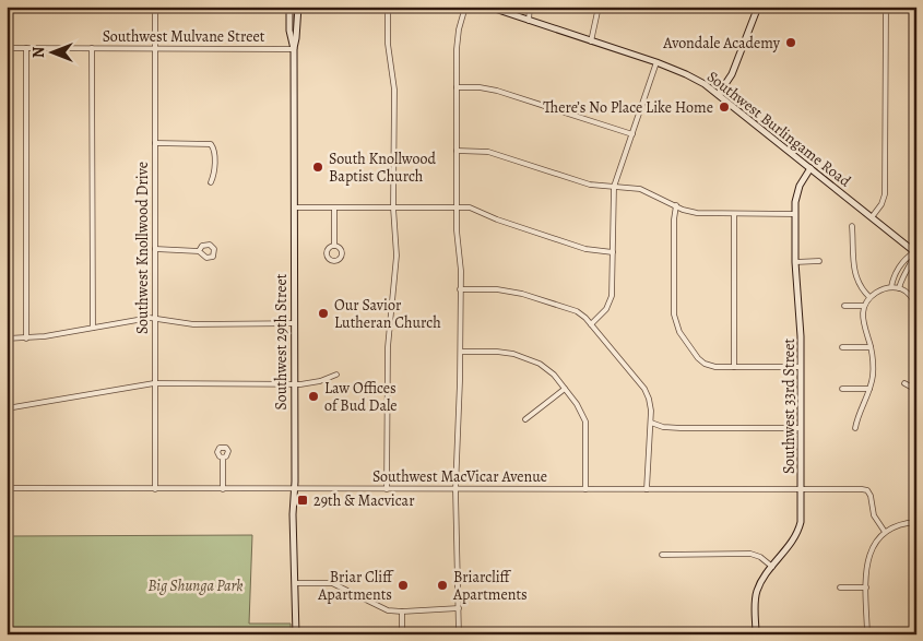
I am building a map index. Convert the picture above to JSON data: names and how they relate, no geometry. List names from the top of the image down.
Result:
{
  "streets": {
    "main road": ["Southwest Burlingame Road", "Southwest 29th Street", "Southwest 33rd Street"],
    "street": ["Southwest Mulvane Street", "Southwest Knollwood Drive", "Southwest MacVicar Avenue"]
  },
  "crossings": [
    ["Southwest Mulvane Street", "Southwest Knollwood Drive"],
    ["Southwest Mulvane Street", "Southwest 29th Street"],
    ["Southwest Burlingame Road", "Southwest 33rd Street"],
    ["Southwest Knollwood Drive", "Southwest MacVicar Avenue"],
    ["Southwest 29th Street", "Southwest MacVicar Avenue"],
    ["Southwest 33rd Street", "Southwest MacVicar Avenue"]
  ],
  "parks": ["Big Shunga Park"],
  "places": {
    "other": [
      "Avondale Academy",
      "There’s No Place Like Home",
      "South Knollwood Baptist Church",
      "Our Savior Lutheran Church",
      "Law Offices of Bud Dale",
      "Briar Cliff Apartments",
      "Briarcliff Apartments"
    ],
    "transit": ["29th & Macvicar"]
  },
  "north": "left"
}
